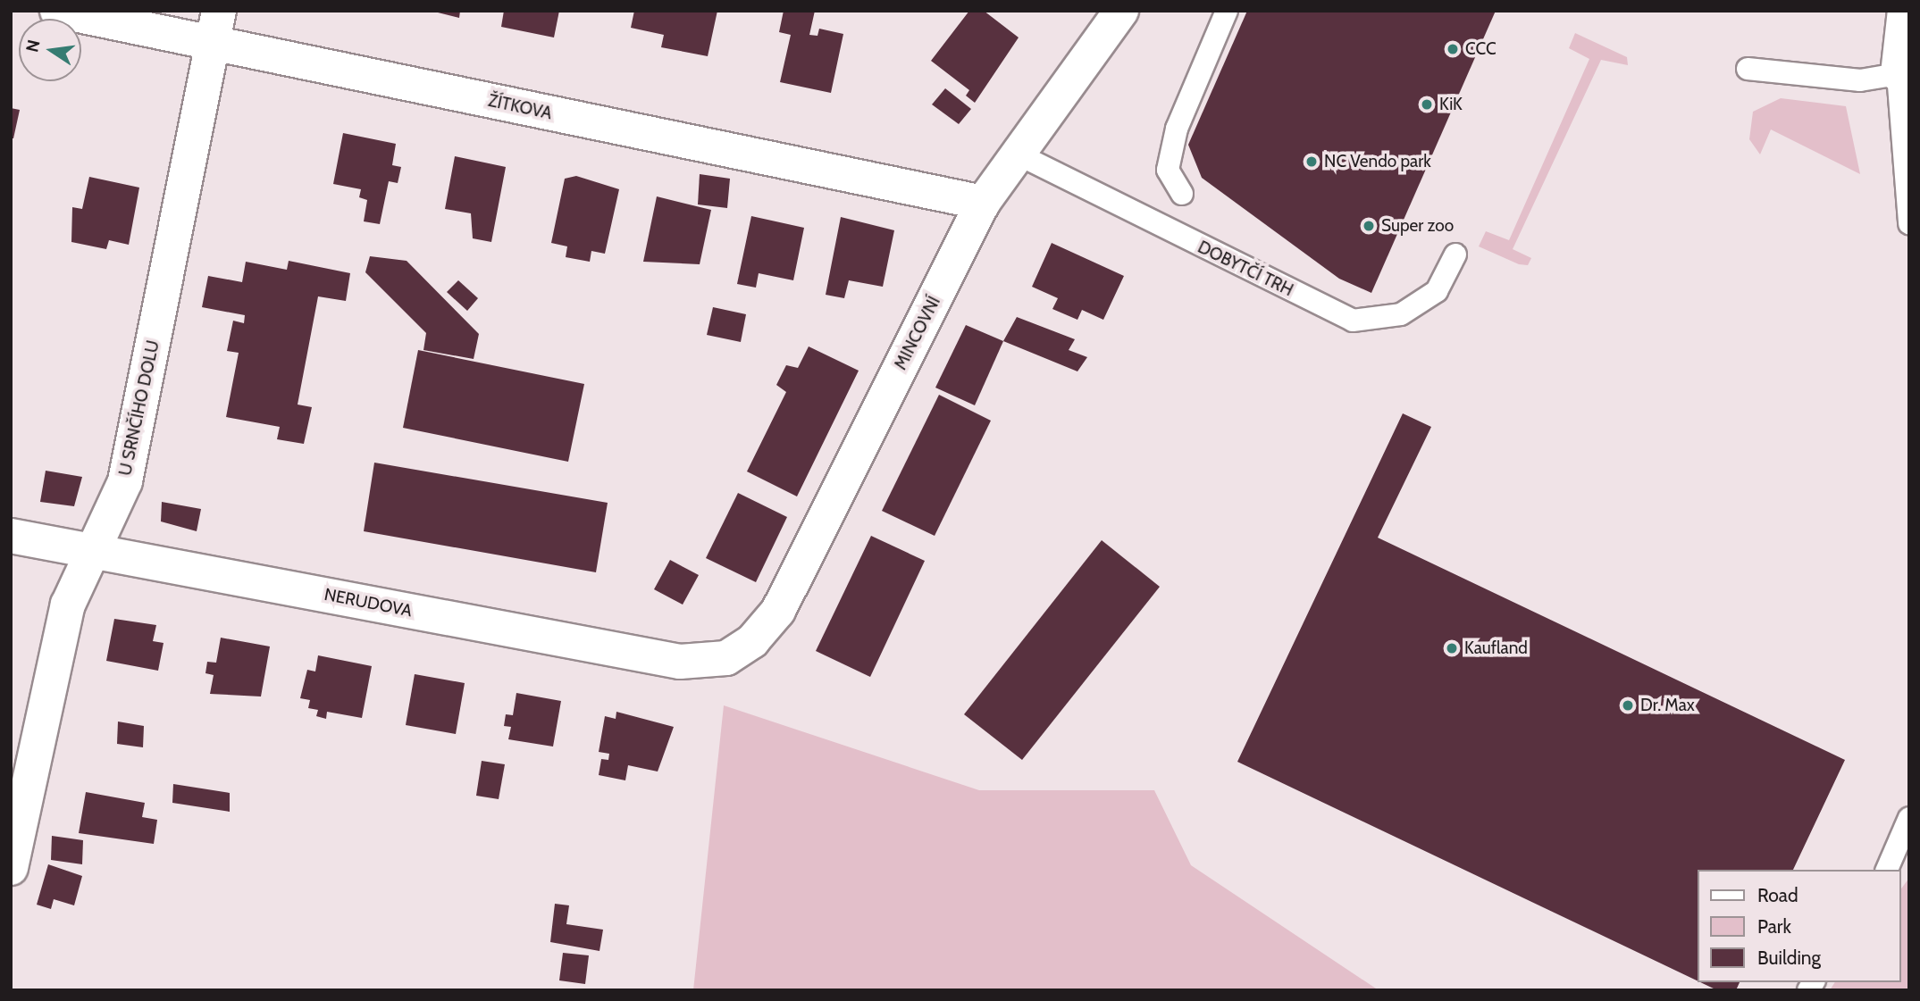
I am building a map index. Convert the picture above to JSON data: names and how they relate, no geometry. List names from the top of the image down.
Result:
{
  "streets": {
    "street": [
      "ŽÍTKOVA",
      "MINCOVNÍ",
      "U SRNČÍHO DOLU",
      "NERUDOVA"
    ],
    "lane": ["DOBYTČÍ TRH"]
  },
  "crossings": [
    ["ŽÍTKOVA", "MINCOVNÍ"],
    ["ŽÍTKOVA", "U SRNČÍHO DOLU"],
    ["DOBYTČÍ TRH", "MINCOVNÍ"],
    ["MINCOVNÍ", "NERUDOVA"],
    ["U SRNČÍHO DOLU", "NERUDOVA"]
  ],
  "places": [
    "CCC",
    "KiK",
    "NC Vendo park",
    "Super zoo",
    "Kaufland",
    "Dr. Max"
  ],
  "legend": ["Road", "Park", "Building"],
  "north": "left"
}
